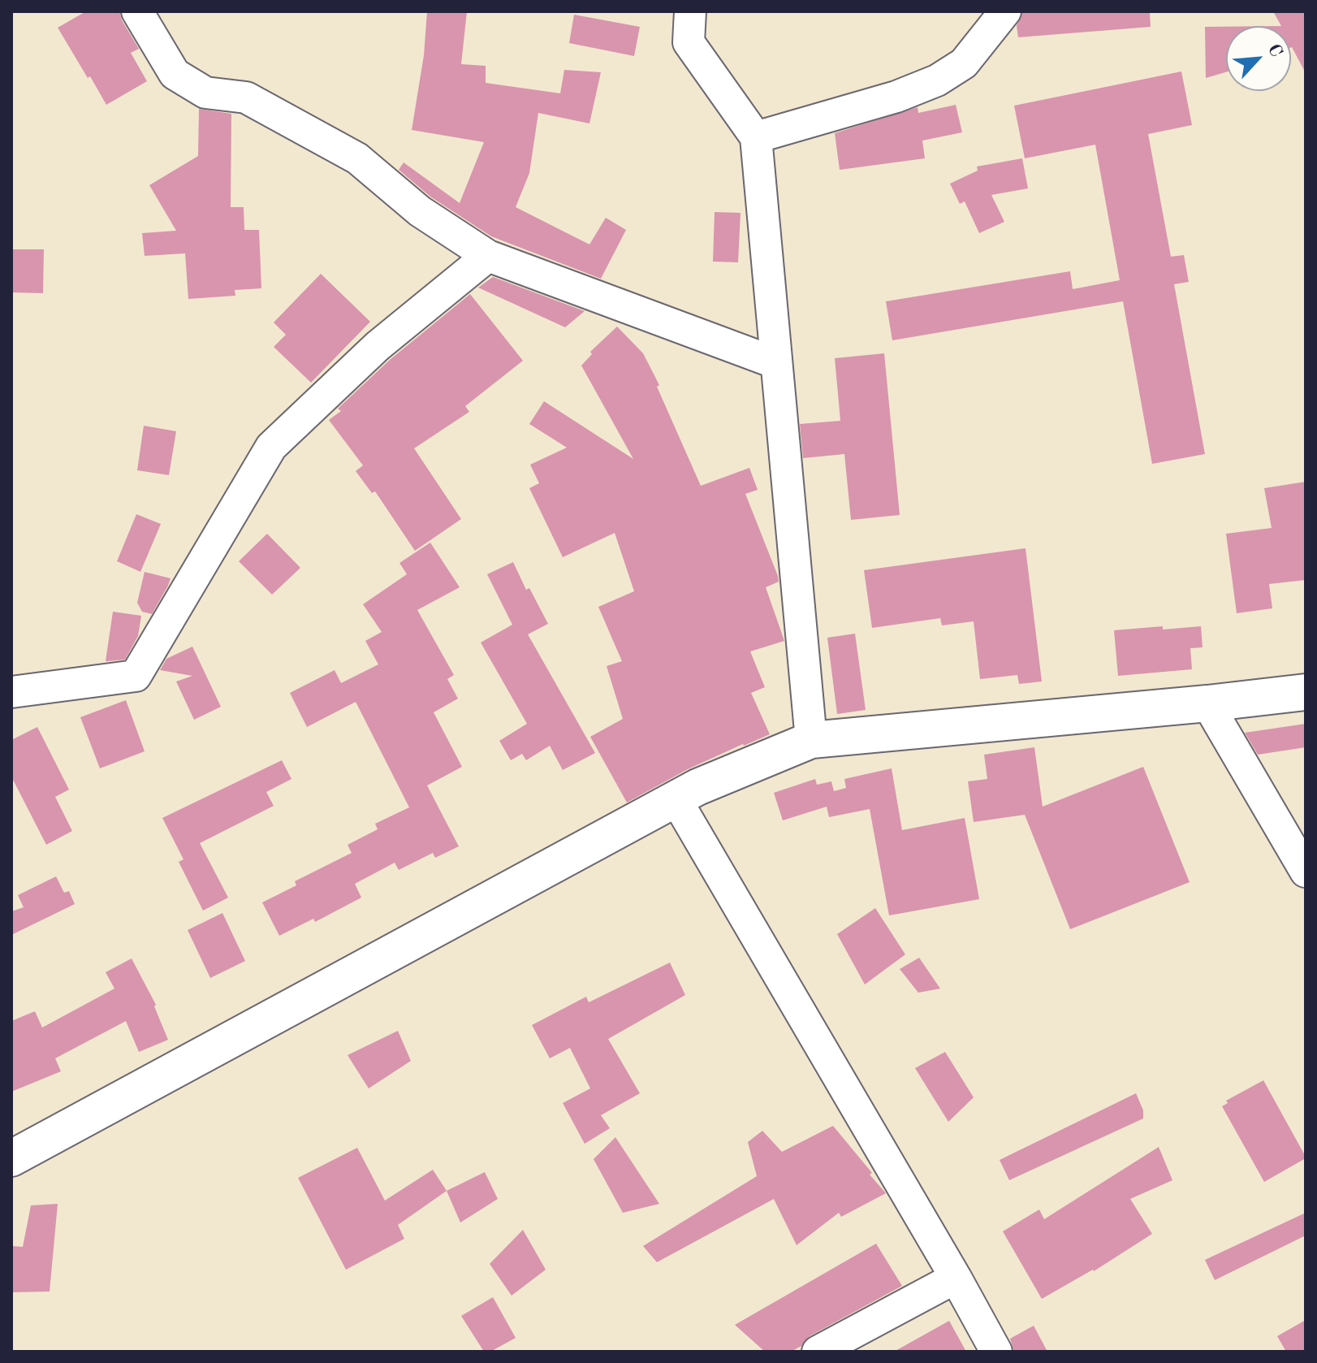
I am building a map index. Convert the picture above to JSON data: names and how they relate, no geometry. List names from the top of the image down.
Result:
{
  "north": "top right"
}
